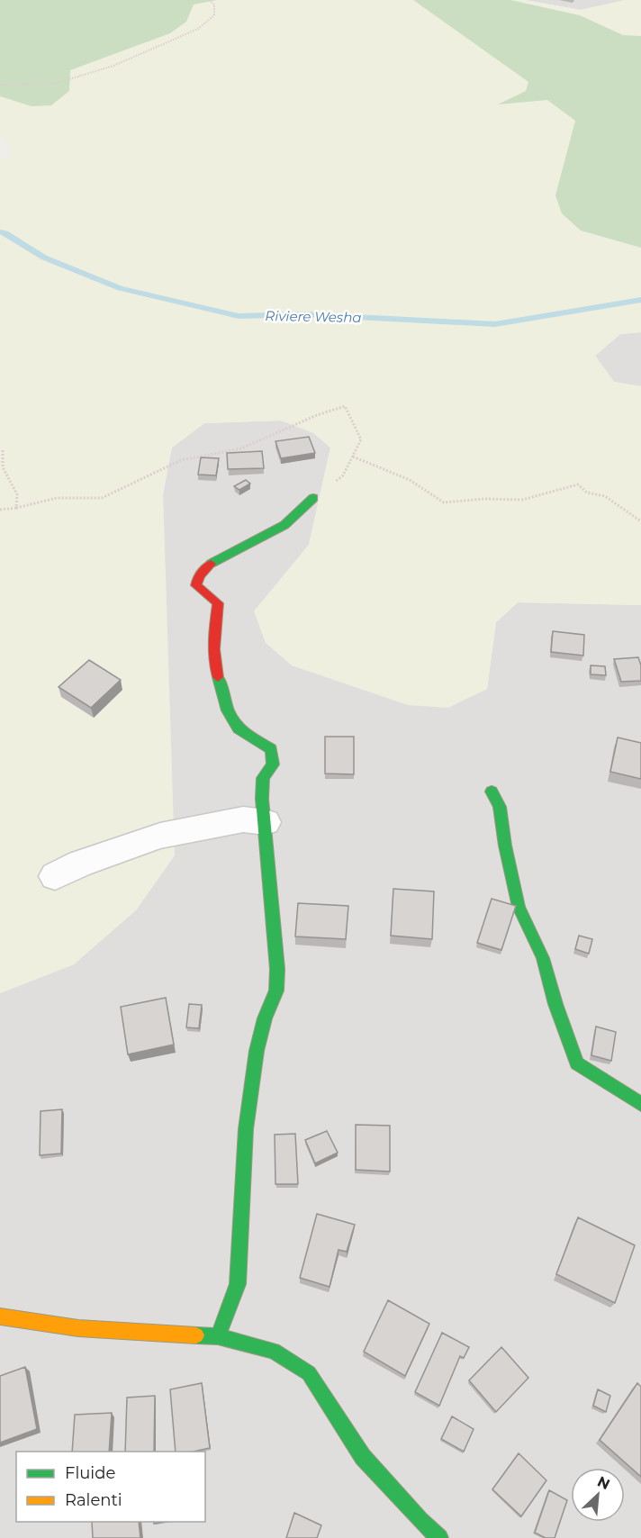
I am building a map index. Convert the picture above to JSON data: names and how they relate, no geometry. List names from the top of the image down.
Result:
{
  "water": ["Riviere Wesha"],
  "legend": ["Fluide", "Ralenti"],
  "north": "top right"
}
